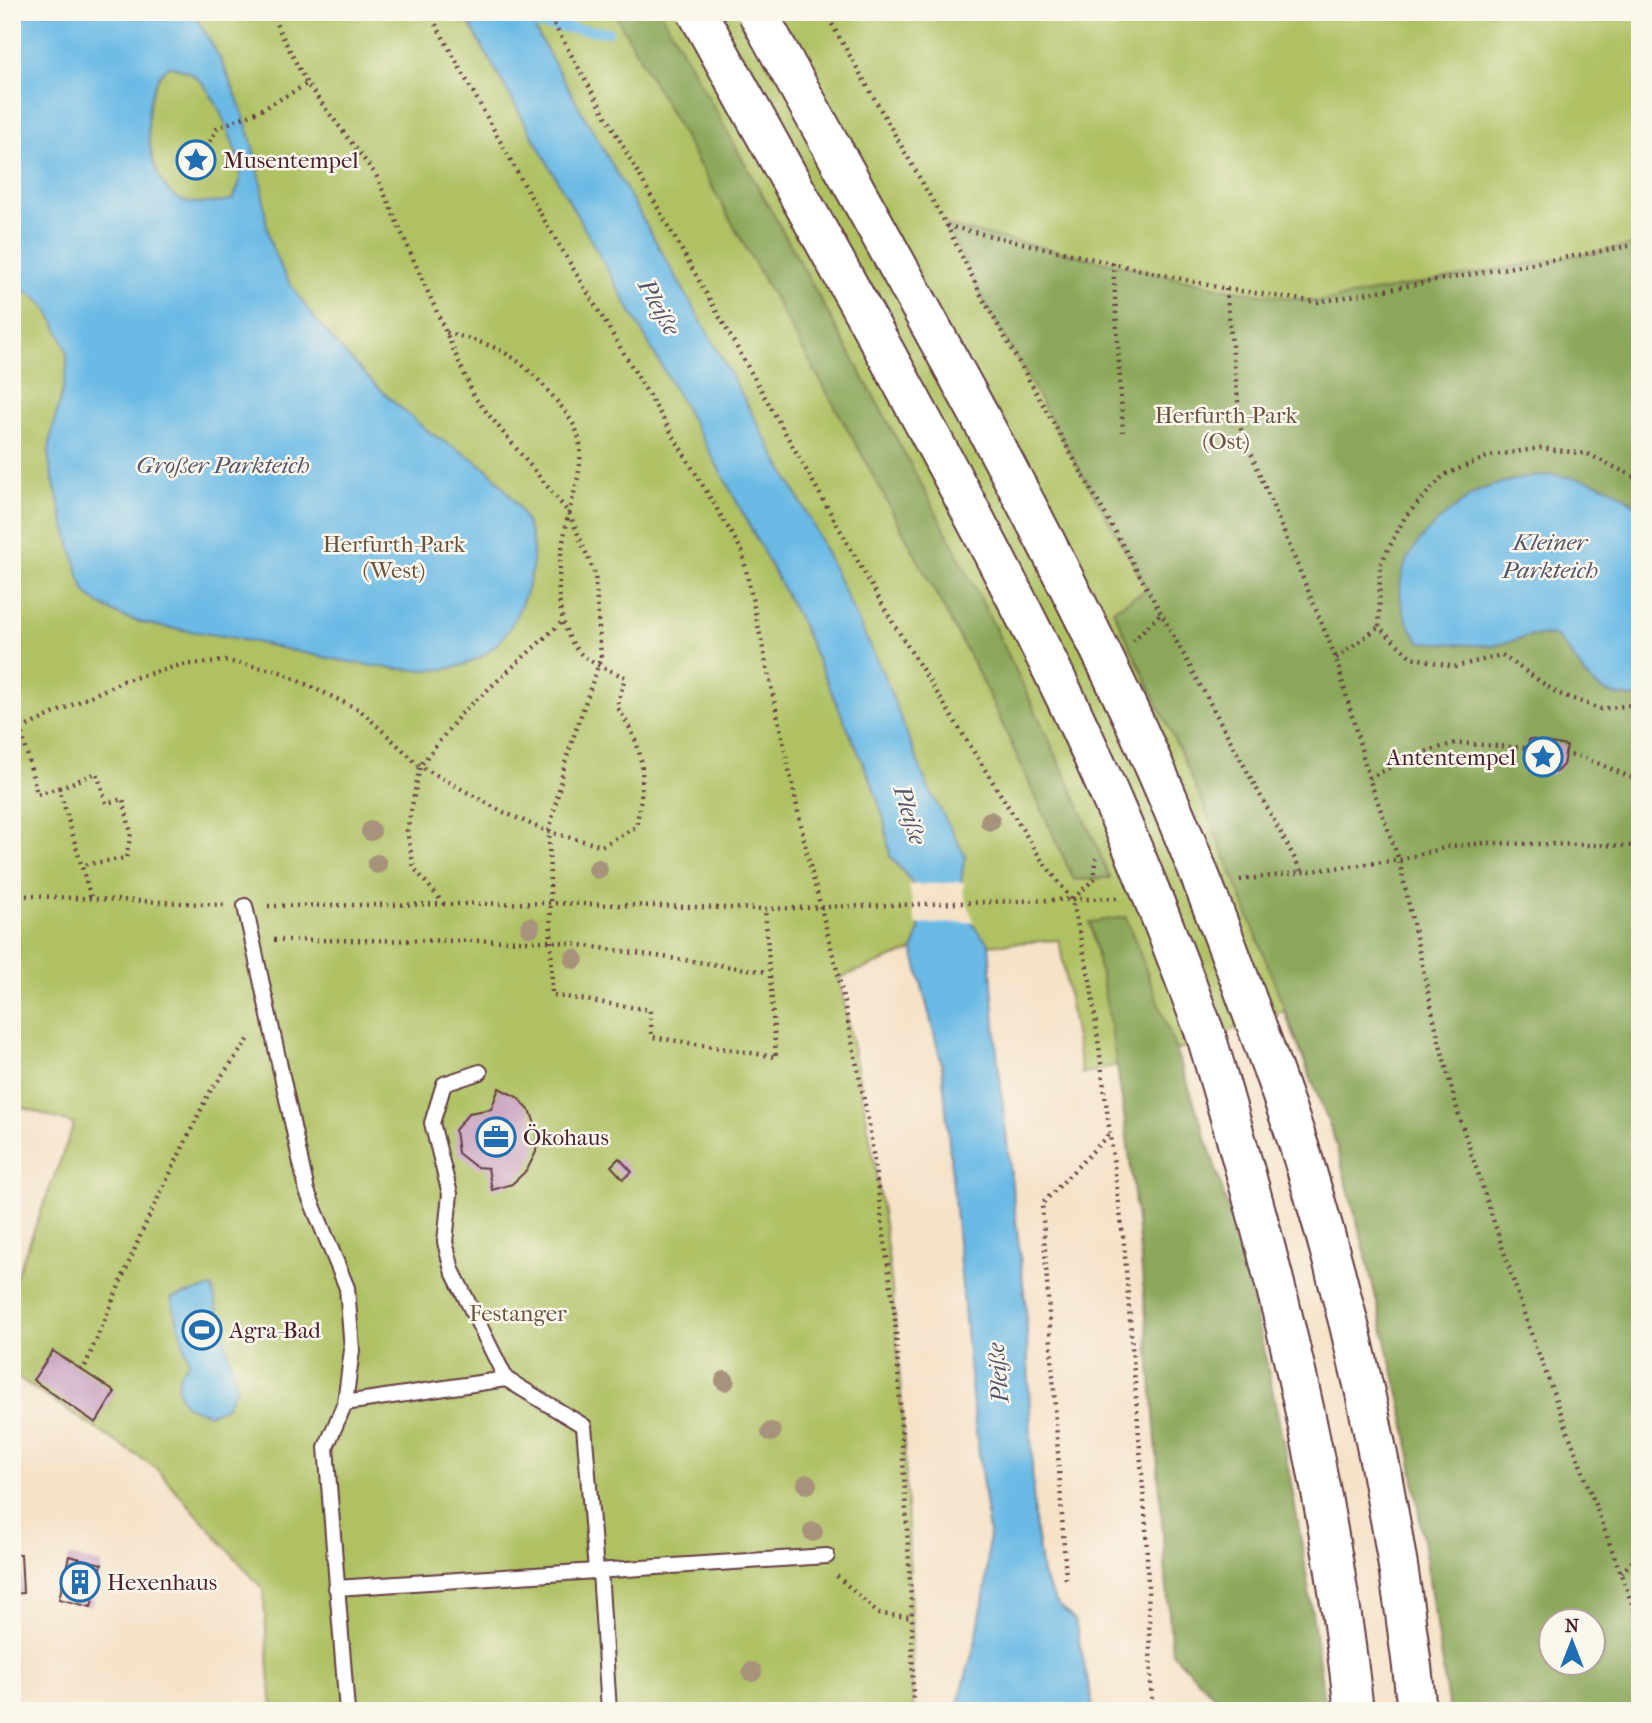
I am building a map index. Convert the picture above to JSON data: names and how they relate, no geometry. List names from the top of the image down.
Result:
{
  "water": ["Pleiße", "Großer Parkteich", "Kleiner Parkteich"],
  "parks": ["Herfurth-Park (Ost)", "Herfurth-Park (West)", "Festanger"],
  "places": {
    "place": ["Musentempel", "Antentempel"],
    "office": ["Ökohaus"],
    "sports": ["Agra-Bad"],
    "building": ["Hexenhaus"]
  },
  "north": "top"
}
